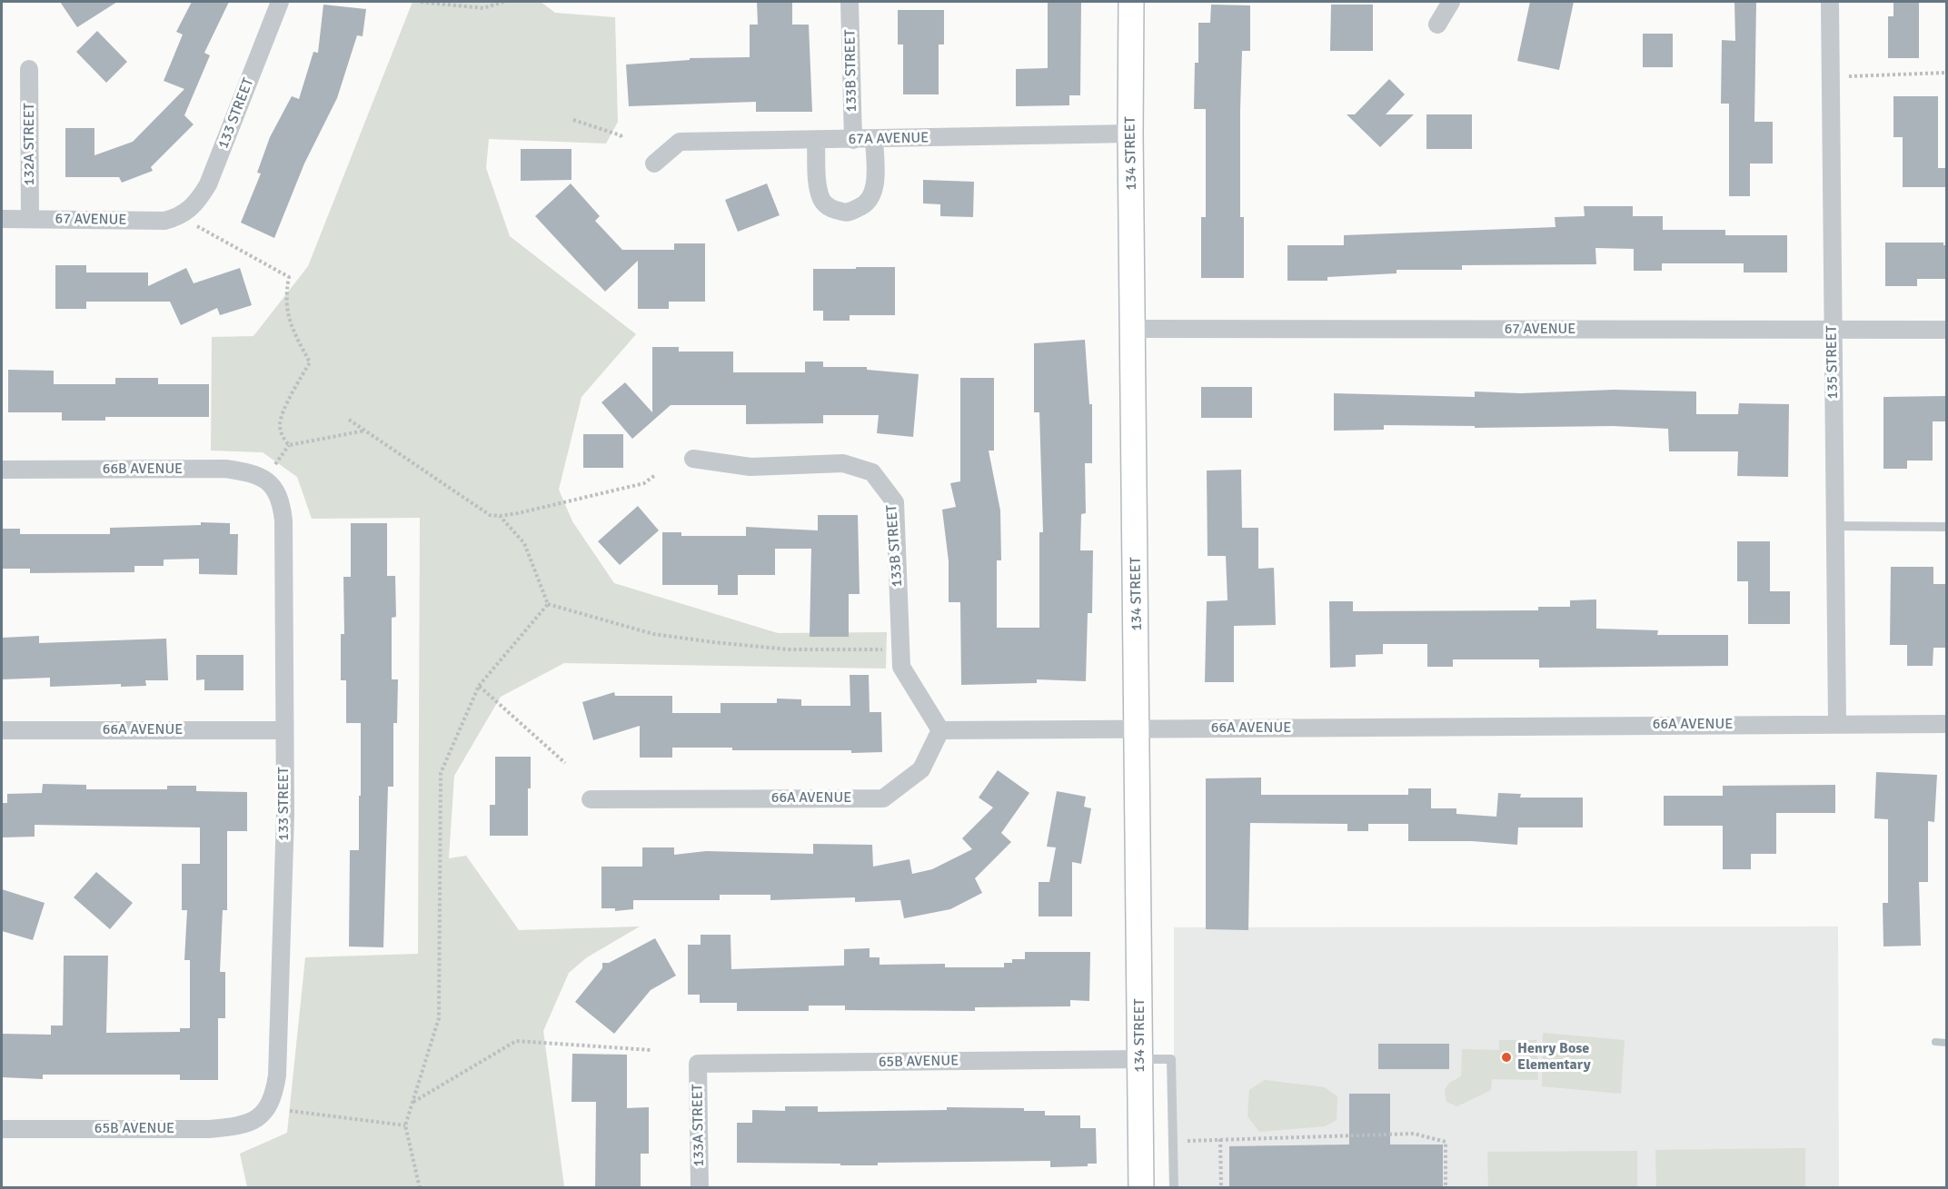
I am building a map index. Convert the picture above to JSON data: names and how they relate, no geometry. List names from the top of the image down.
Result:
{
  "streets": {
    "street": [
      "133B STREET",
      "133 STREET",
      "67A AVENUE",
      "132A STREET",
      "134 STREET",
      "67 AVENUE",
      "135 STREET",
      "66B AVENUE",
      "66A AVENUE",
      "65B AVENUE",
      "133A STREET"
    ]
  },
  "crossings": [
    ["133B STREET", "67A AVENUE"],
    ["133B STREET", "66A AVENUE"],
    ["133 STREET", "67 AVENUE"],
    ["133 STREET", "66B AVENUE"],
    ["133 STREET", "66A AVENUE"],
    ["133 STREET", "65B AVENUE"],
    ["67A AVENUE", "134 STREET"],
    ["132A STREET", "67 AVENUE"],
    ["134 STREET", "67 AVENUE"],
    ["134 STREET", "66A AVENUE"],
    ["134 STREET", "65B AVENUE"],
    ["67 AVENUE", "135 STREET"],
    ["135 STREET", "66A AVENUE"],
    ["65B AVENUE", "133A STREET"]
  ],
  "places": ["Henry Bose Elementary"]
}
